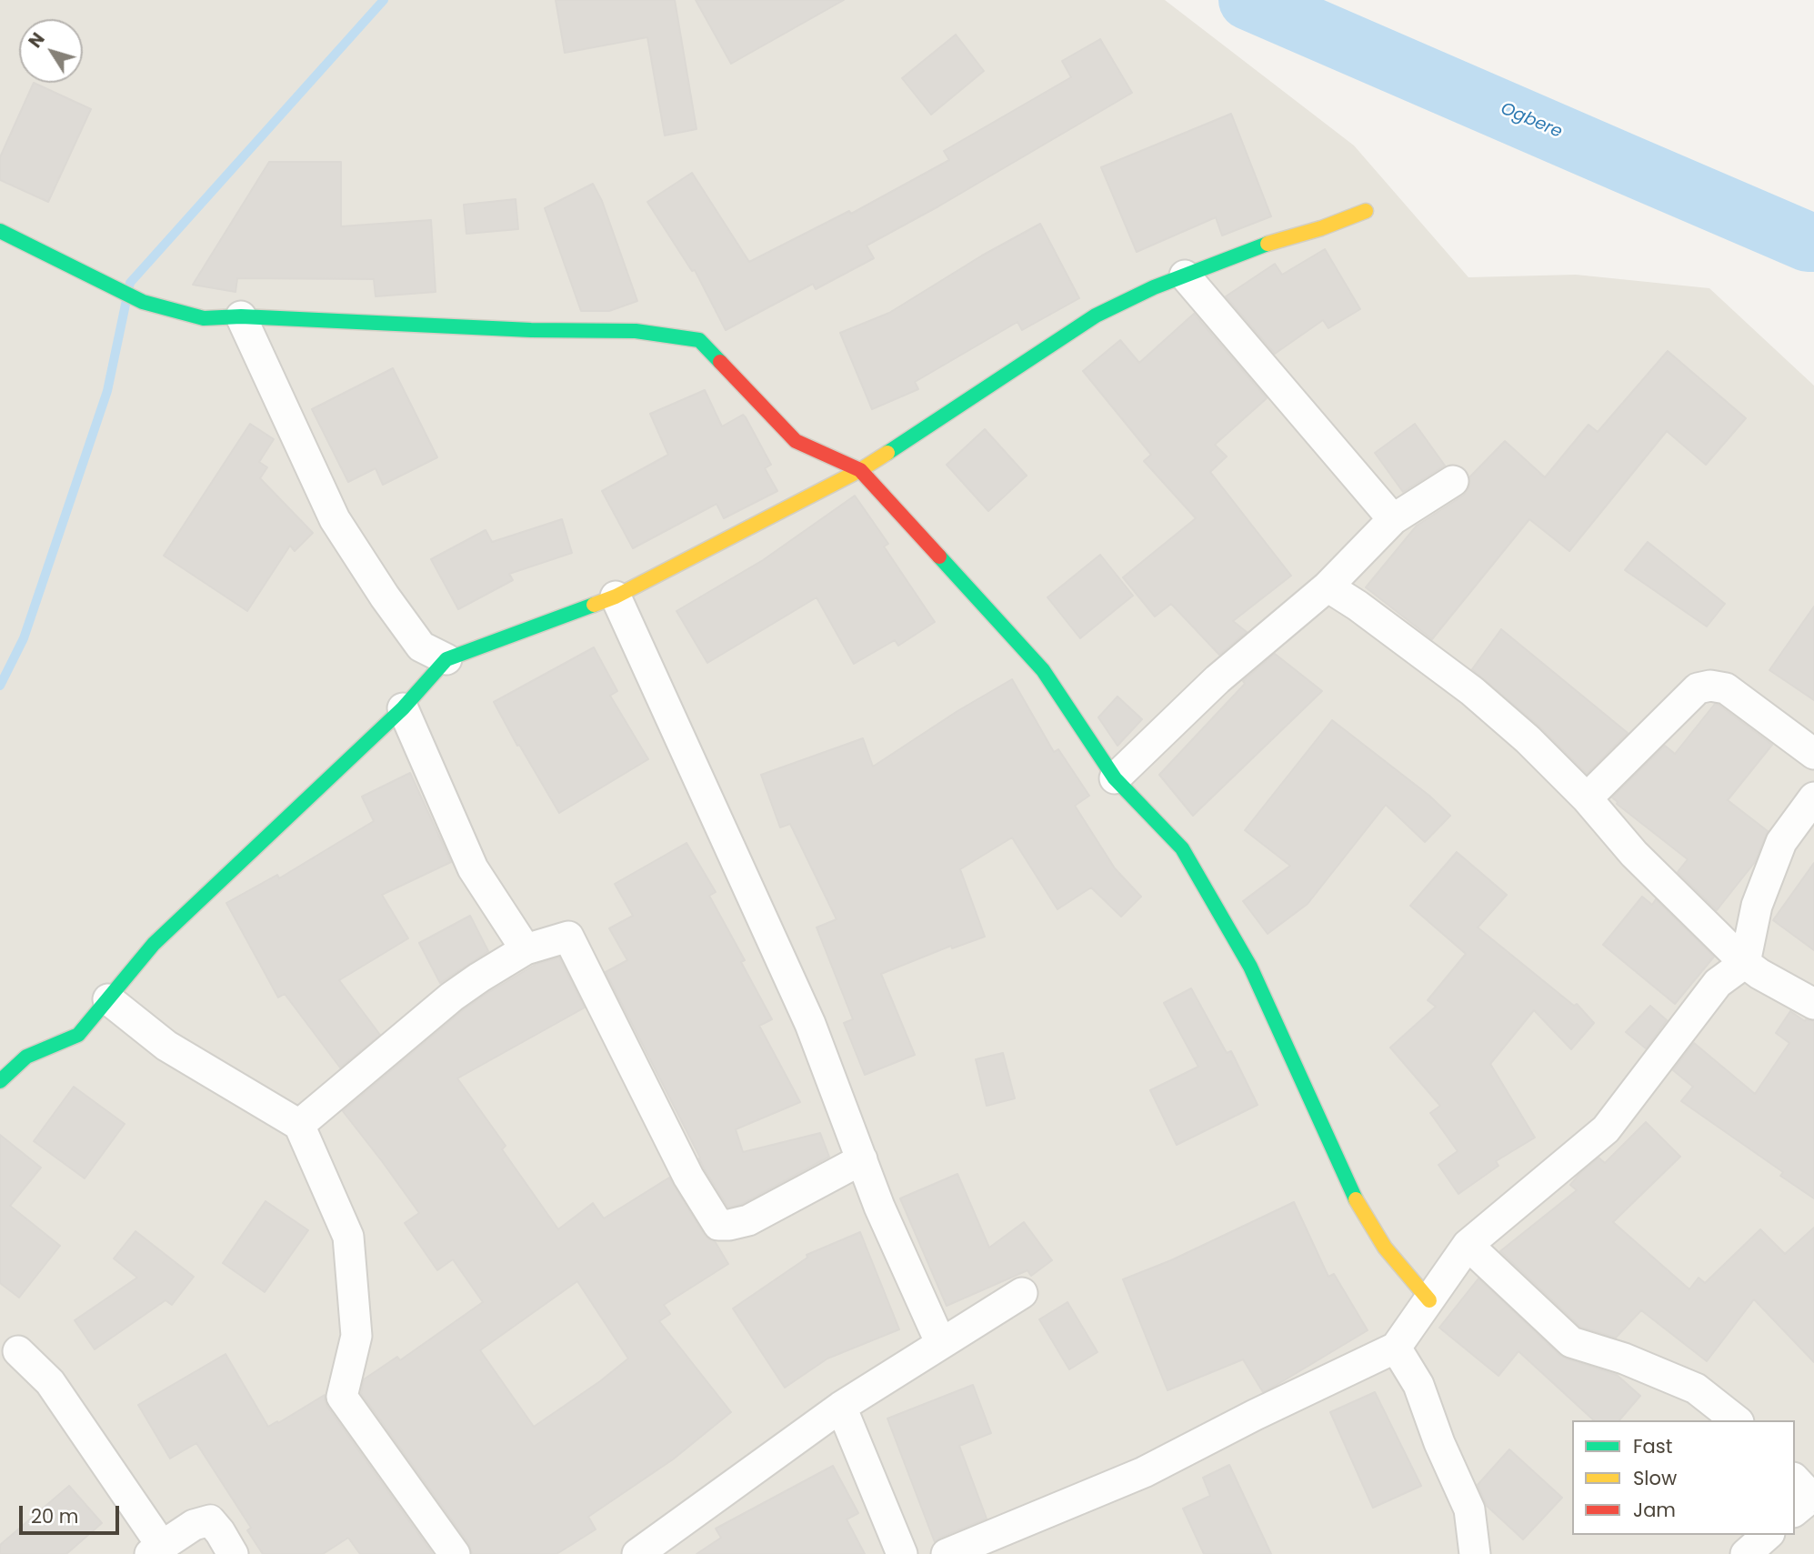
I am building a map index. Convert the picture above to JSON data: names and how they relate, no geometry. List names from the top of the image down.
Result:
{
  "water": ["Ogbere"],
  "legend": ["Fast", "Slow", "Jam"],
  "scale_bar": "20 m",
  "north": "top left"
}
